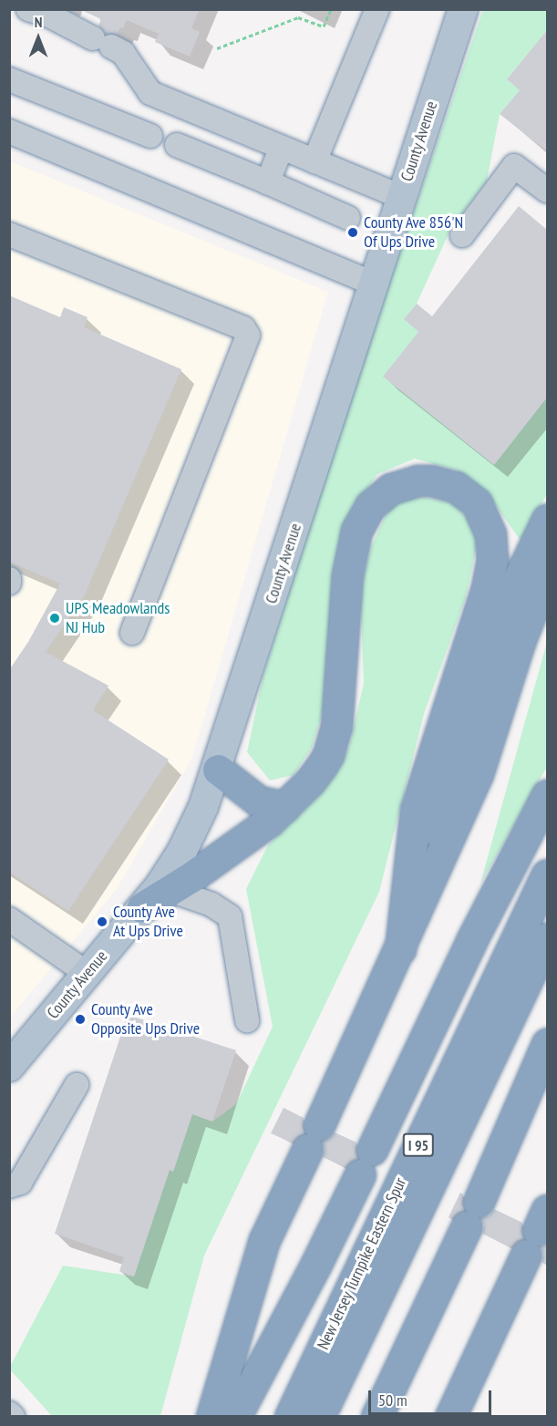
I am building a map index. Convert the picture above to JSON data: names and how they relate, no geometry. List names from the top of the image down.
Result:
{
  "streets": {
    "highway": ["I 95", "New Jersey Turnpike Eastern Spur"],
    "main road": ["County Avenue"]
  },
  "places": [
    "County Ave 856'N Of Ups Drive",
    "UPS Meadowlands NJ Hub",
    "County Ave At Ups Drive",
    "County Ave Opposite Ups Drive"
  ],
  "scale_bar": "50 m",
  "north": "top"
}
